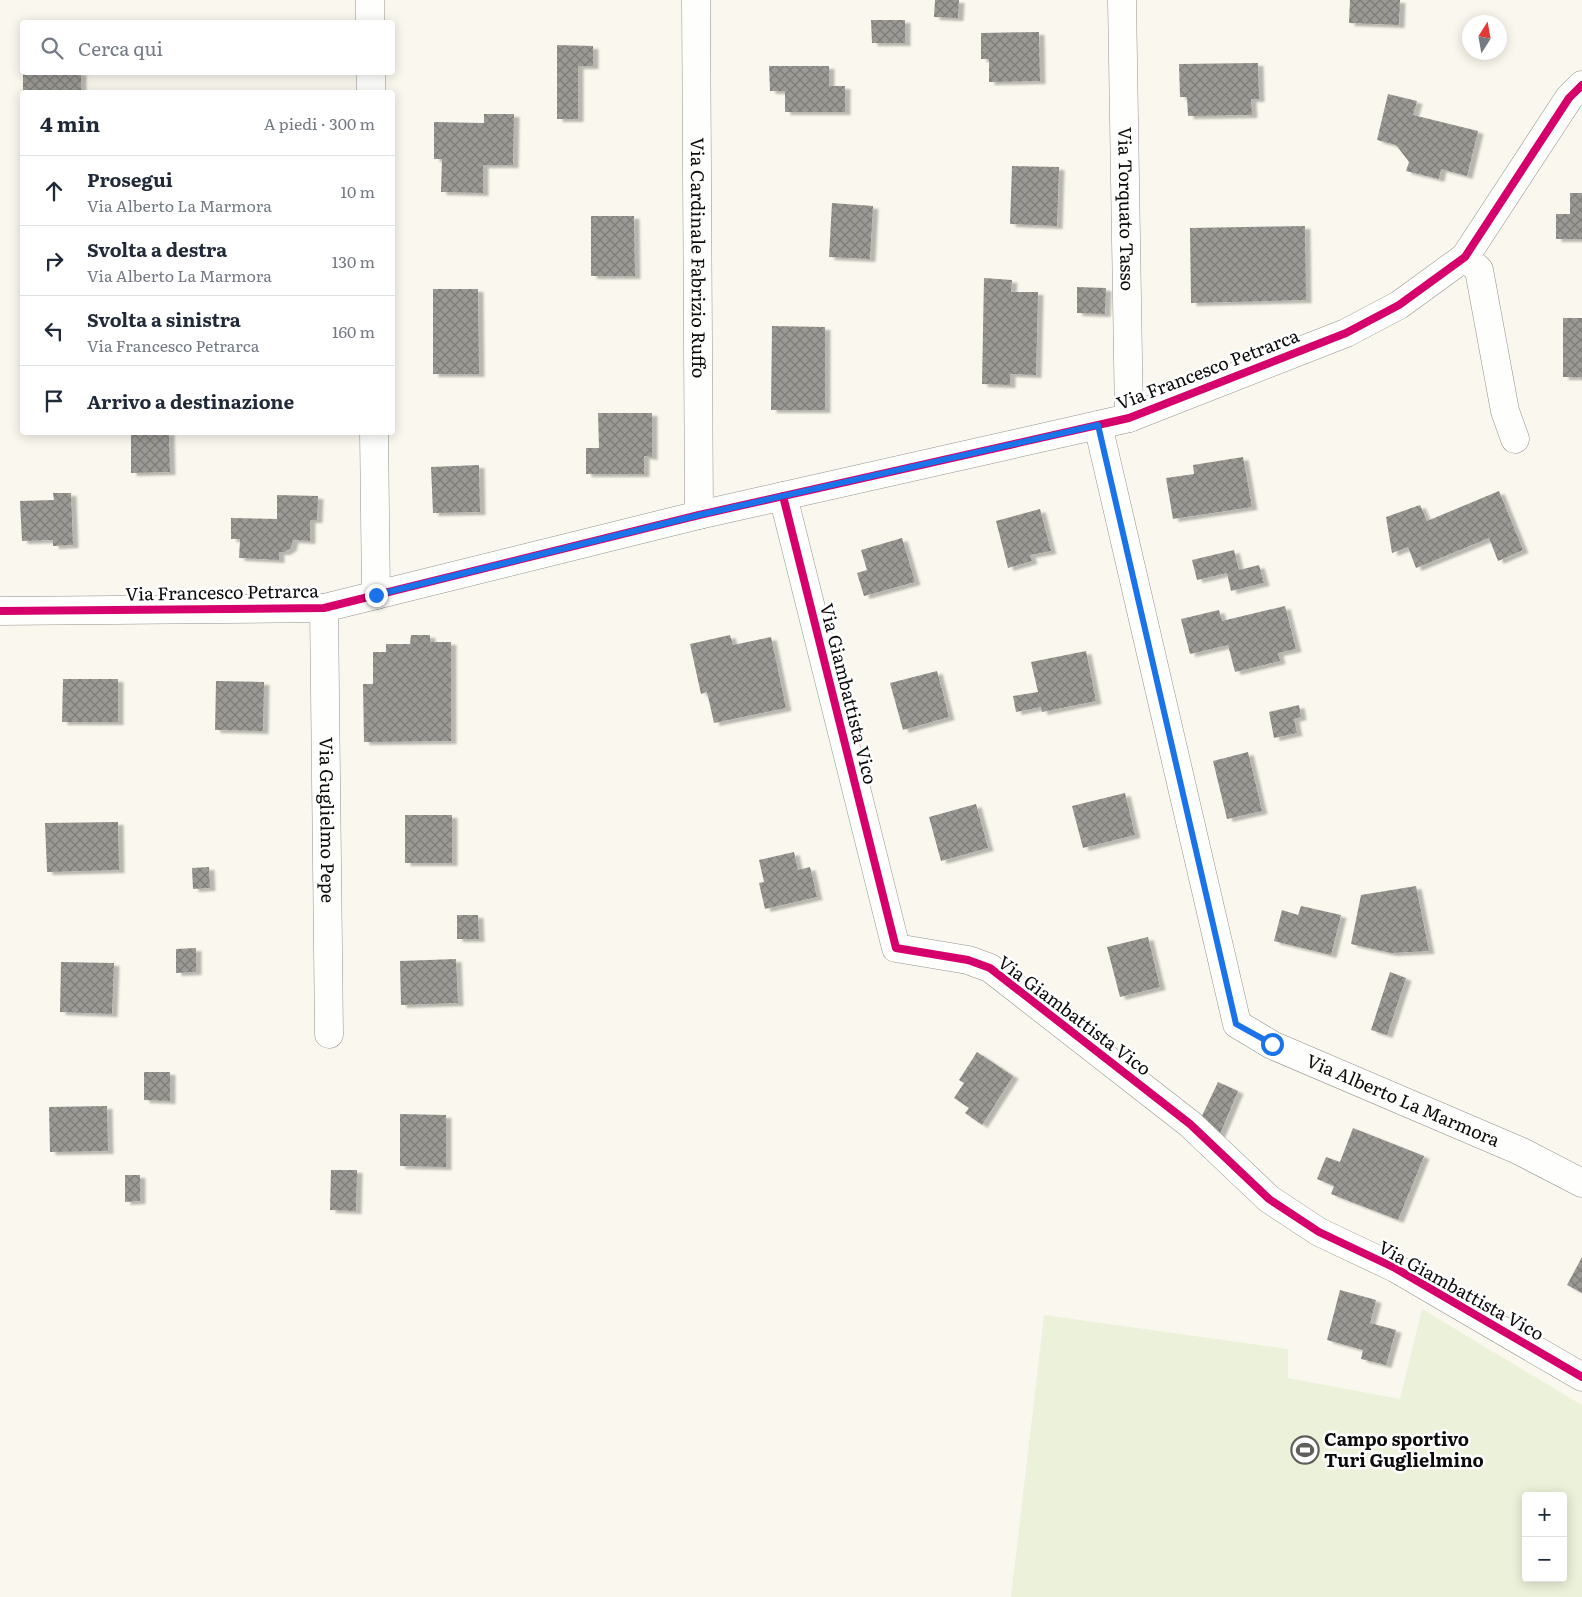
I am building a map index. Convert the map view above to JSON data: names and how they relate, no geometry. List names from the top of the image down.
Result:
{
  "streets": {
    "street": [
      "Via Torquato Tasso",
      "Via Cardinale Fabrizio Ruffo",
      "Via Francesco Petrarca",
      "Via Giambattista Vico",
      "Via Guglielmo Pepe",
      "Via Alberto La Marmora"
    ]
  },
  "crossings": [
    ["Via Torquato Tasso", "Via Francesco Petrarca"],
    ["Via Cardinale Fabrizio Ruffo", "Via Francesco Petrarca"],
    ["Via Francesco Petrarca", "Via Giambattista Vico"],
    ["Via Francesco Petrarca", "Via Guglielmo Pepe"],
    ["Via Francesco Petrarca", "Via Alberto La Marmora"]
  ],
  "places": {
    "sports": ["Campo sportivo Turi Guglielmino"]
  },
  "north": "top",
  "page": {
    "search": "Cerca qui",
    "heading": ["4 min", "A piedi · 300 m"],
    "list": [
      ["Prosegui", "Via Alberto La Marmora", "10 m"],
      ["Svolta a destra", "Via Alberto La Marmora", "130 m"],
      ["Svolta a sinistra", "Via Francesco Petrarca", "160 m"],
      "Arrivo a destinazione"
    ],
    "map_buttons": ["+", "−"]
  }
}
